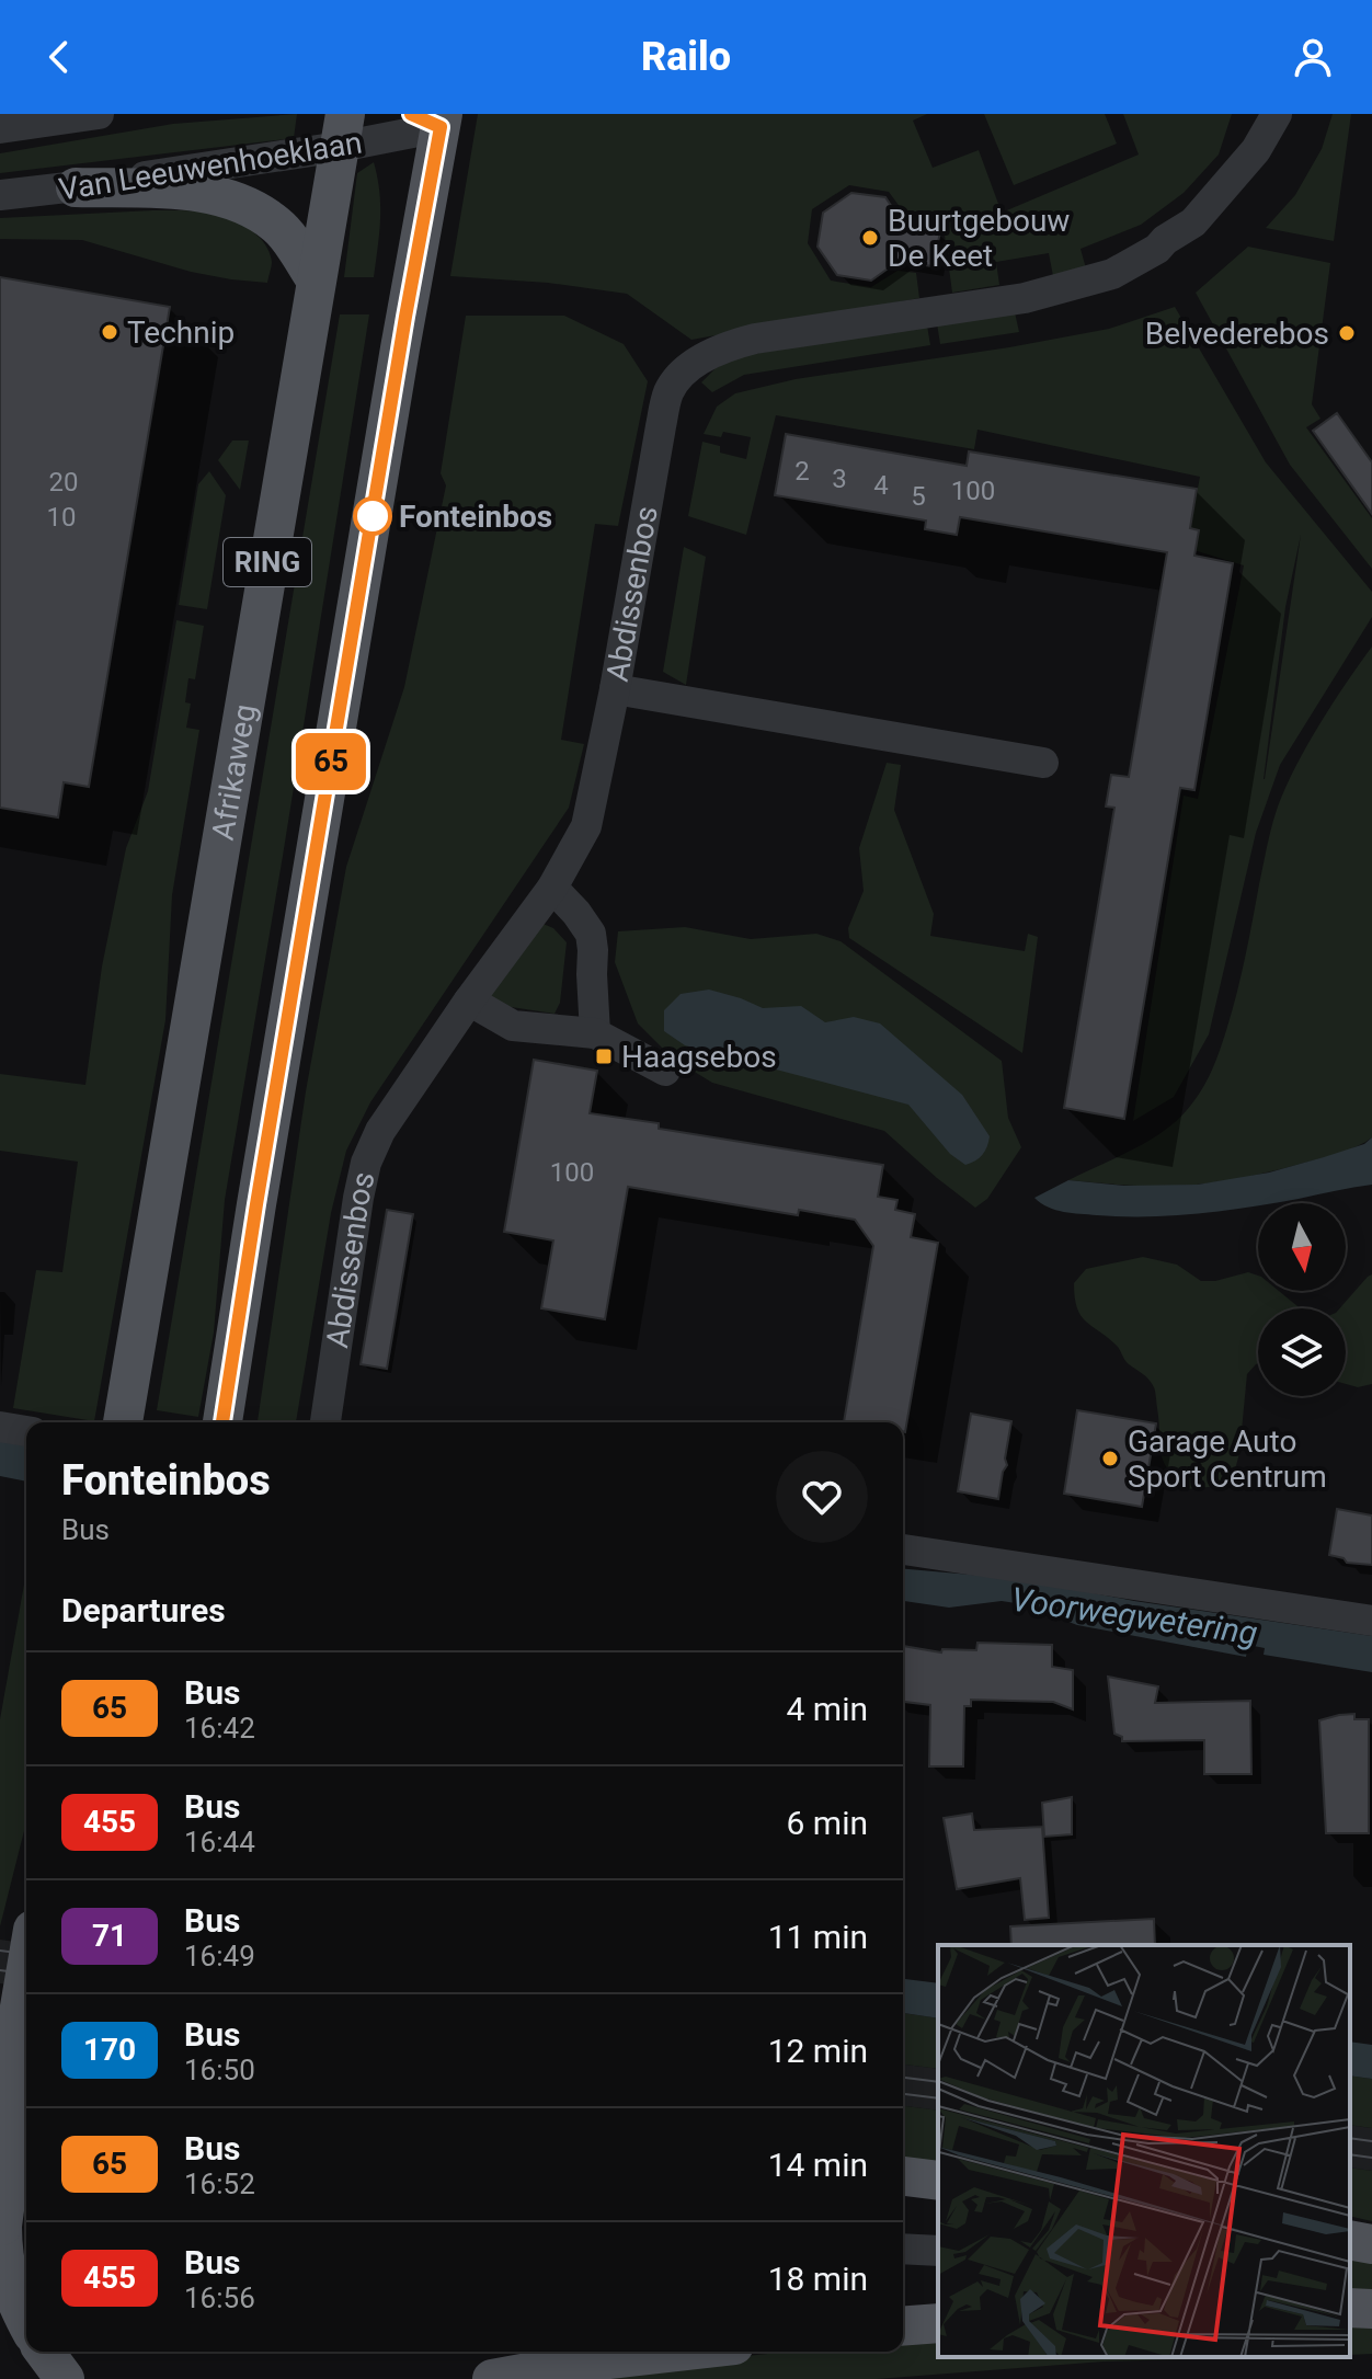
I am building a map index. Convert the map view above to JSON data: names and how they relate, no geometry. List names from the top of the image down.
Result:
{
  "streets": {
    "main road": ["RING", "Afrikaweg"],
    "street": ["Van Leeuwenhoeklaan", "Abdissenbos"]
  },
  "crossings": [
    ["Van Leeuwenhoeklaan", "Afrikaweg"]
  ],
  "water": ["Voorwegwetering"],
  "places": {
    "other": [
      "Buurtgebouw De Keet",
      "Technip",
      "Belvederebos",
      "Fonteinbos",
      "Garage Auto Sport Centrum"
    ],
    "transit": ["Haagsebos"]
  },
  "lines": ["bus line 65"],
  "house_numbers": [
    "2",
    "3",
    "20",
    "4",
    "100",
    "5",
    "10",
    "100"
  ],
  "north": "bottom",
  "page": {
    "header": "Railo",
    "on_map": "65",
    "heading": [
      ["Fonteinbos", "Bus"],
      "Departures"
    ],
    "list": [
      {
        "mark": "65",
        "name": "Bus",
        "note": "16:42",
        "value": "4 min"
      },
      {
        "mark": "455",
        "name": "Bus",
        "note": "16:44",
        "value": "6 min"
      },
      {
        "mark": "71",
        "name": "Bus",
        "note": "16:49",
        "value": "11 min"
      },
      {
        "mark": "170",
        "name": "Bus",
        "note": "16:50",
        "value": "12 min"
      },
      {
        "mark": "65",
        "name": "Bus",
        "note": "16:52",
        "value": "14 min"
      },
      {
        "mark": "455",
        "name": "Bus",
        "note": "16:56",
        "value": "18 min"
      }
    ]
  }
}
